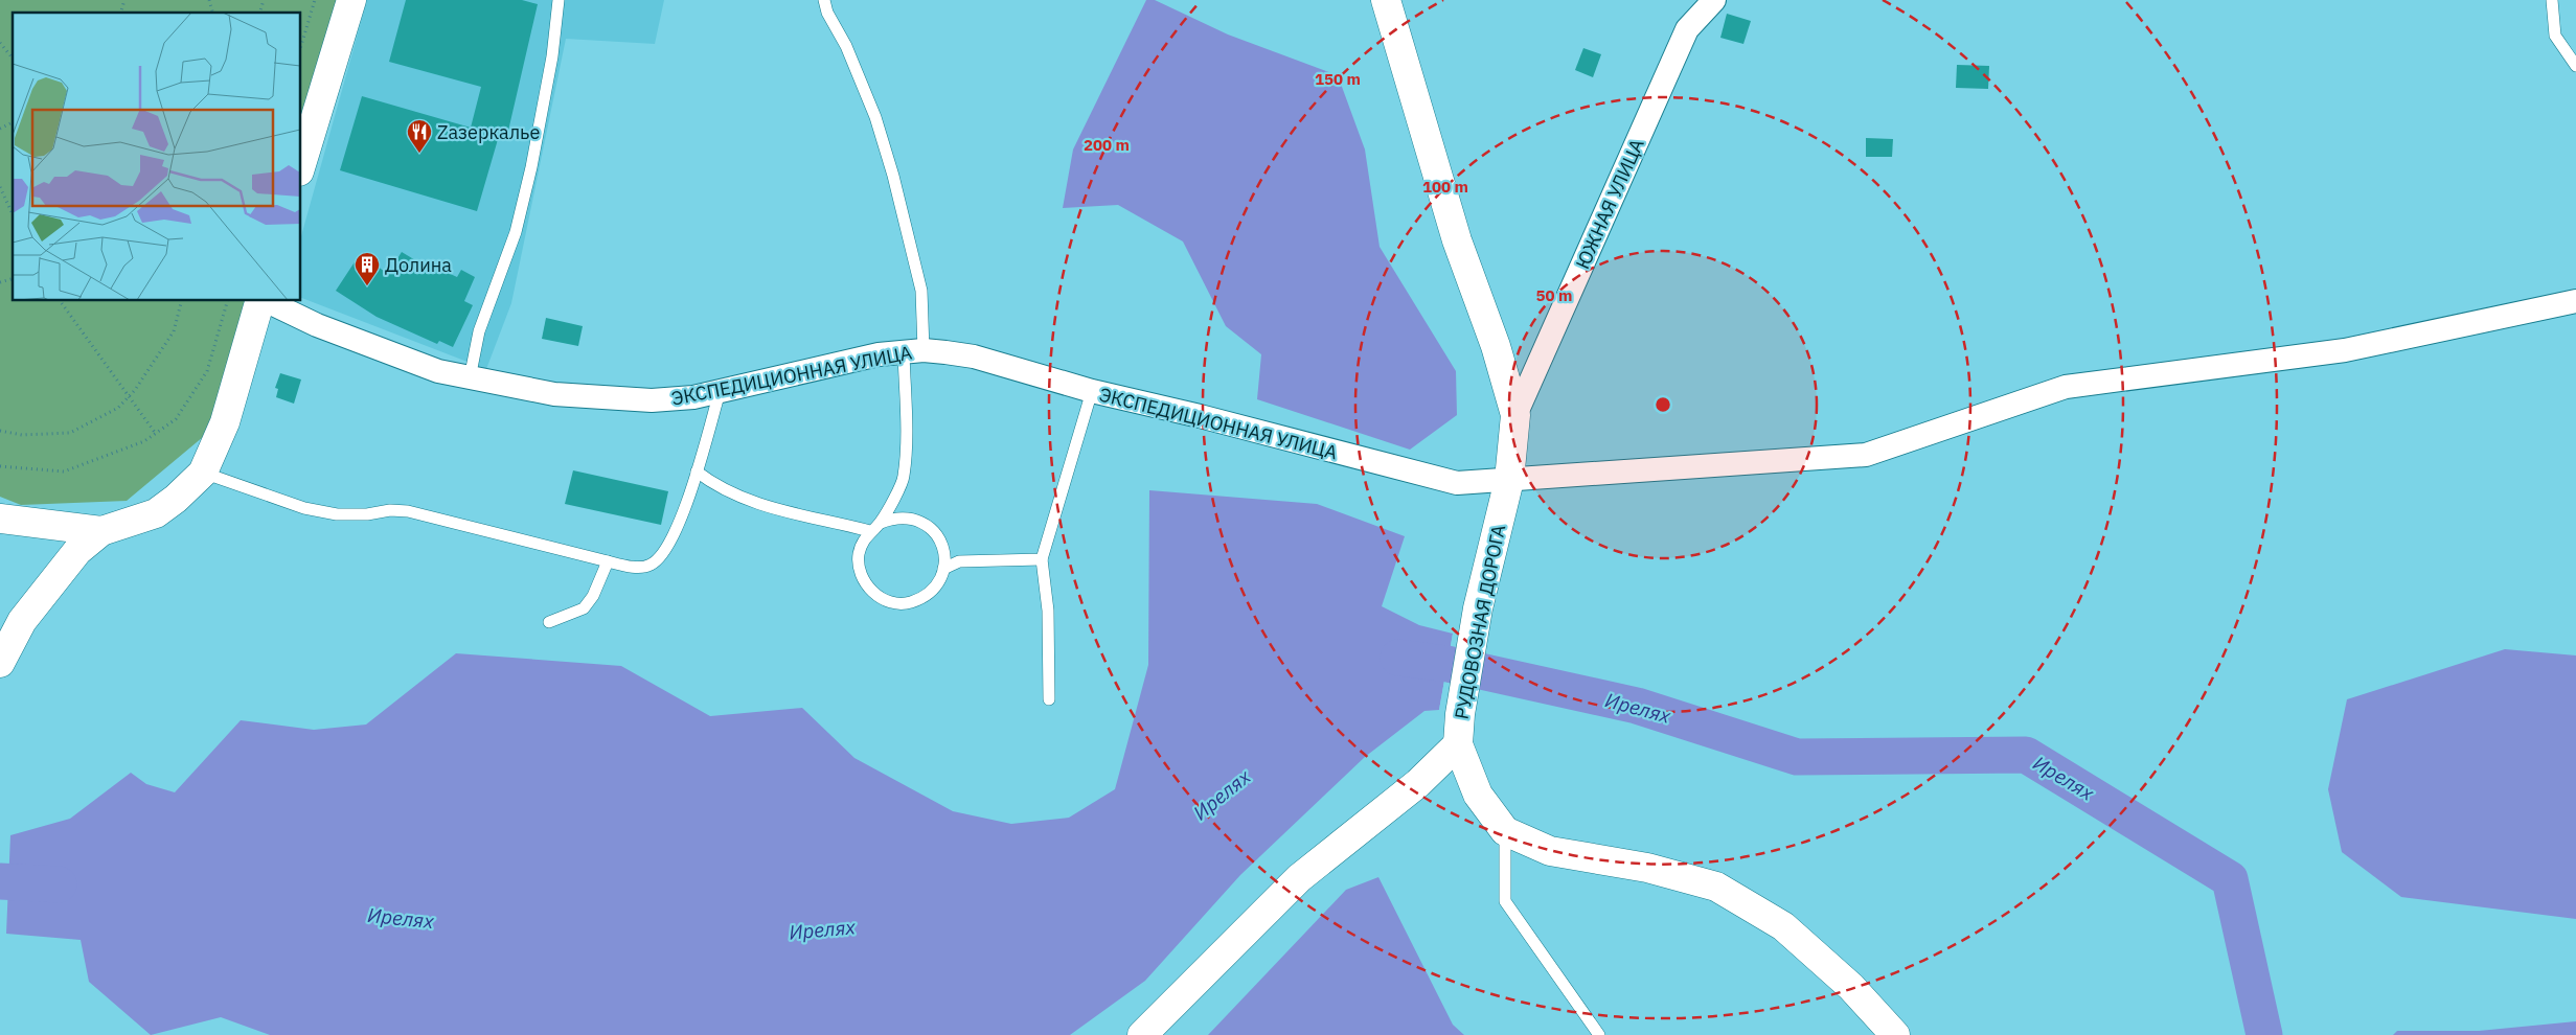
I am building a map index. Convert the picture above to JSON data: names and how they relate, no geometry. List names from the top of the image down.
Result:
{
  "streets": {
    "street": ["ЮЖНАЯ УЛИЦА", "ЭКСПЕДИЦИОННАЯ УЛИЦА", "РУДОВОЗНАЯ ДОРОГА"]
  },
  "crossings": [
    ["ЮЖНАЯ УЛИЦА", "РУДОВОЗНАЯ ДОРОГА"],
    ["ЭКСПЕДИЦИОННАЯ УЛИЦА", "РУДОВОЗНАЯ ДОРОГА"]
  ],
  "water": ["Ирелях"],
  "places": {
    "restaurant": ["Zазеркалье"],
    "building": ["Долина"]
  },
  "rings": [
    "150 m",
    "200 m",
    "100 m",
    "50 m"
  ]
}
